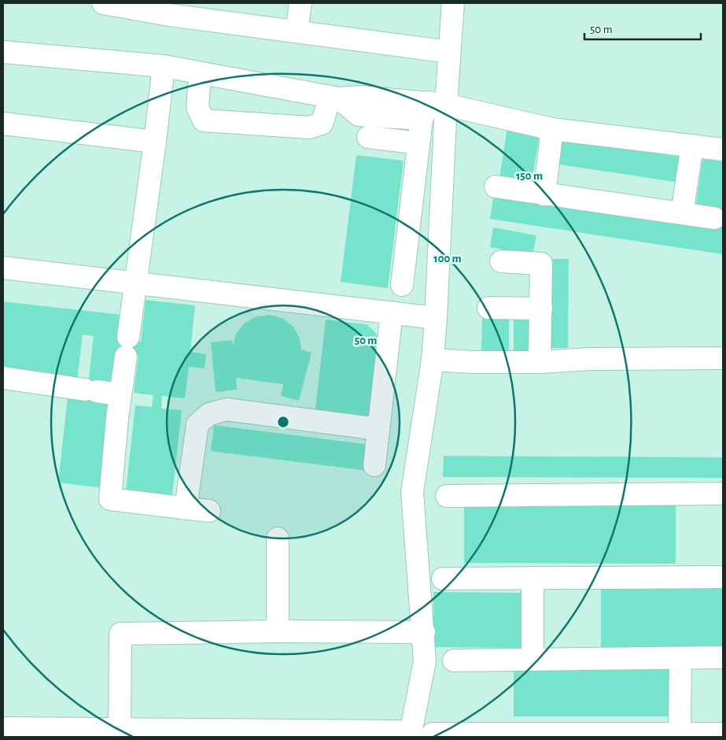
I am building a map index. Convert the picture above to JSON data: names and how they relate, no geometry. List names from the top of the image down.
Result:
{
  "scale_bar": "50 m",
  "rings": ["150 m", "100 m", "50 m"]
}
